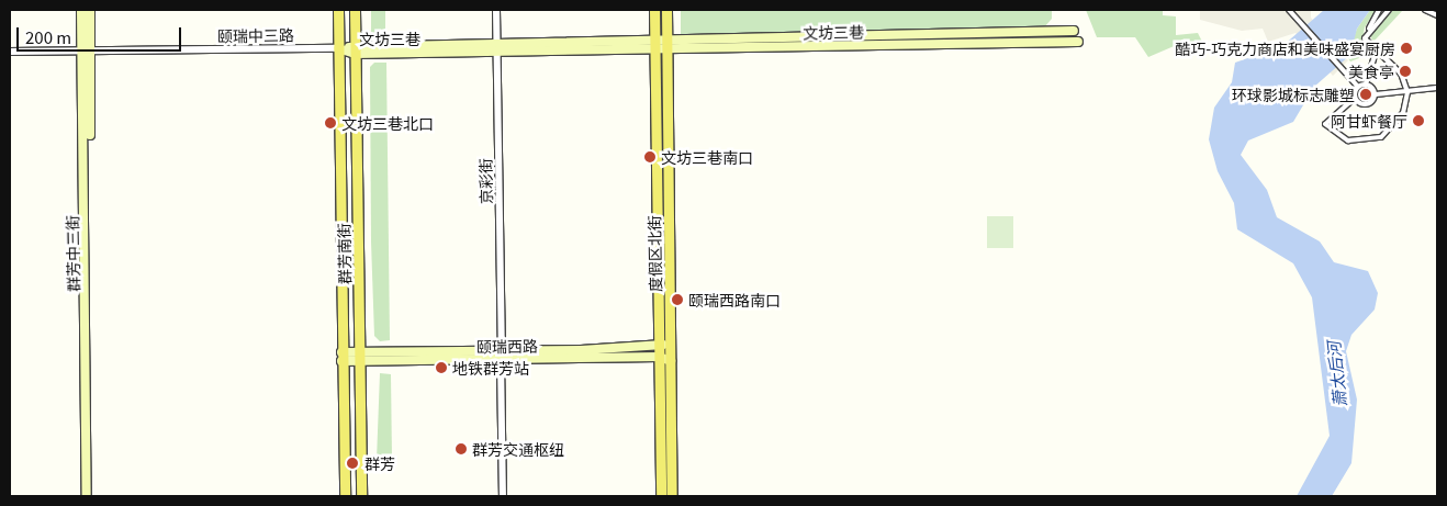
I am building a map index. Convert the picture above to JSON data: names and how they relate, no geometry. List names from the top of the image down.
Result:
{
  "streets": {
    "main road": [
      "文坊三巷",
      "群芳中三街",
      "群芳南街",
      "度假区北街",
      "颐瑞西路"
    ],
    "street": ["颐瑞中三路", "京彩街"]
  },
  "crossings": [
    ["文坊三巷", "颐瑞中三路"],
    ["文坊三巷", "京彩街"],
    ["文坊三巷", "群芳南街"],
    ["文坊三巷", "度假区北街"],
    ["颐瑞中三路", "群芳中三街"],
    ["颐瑞中三路", "群芳南街"],
    ["京彩街", "颐瑞西路"],
    ["群芳南街", "颐瑞西路"],
    ["度假区北街", "颐瑞西路"]
  ],
  "water": ["萧太后河"],
  "places": [
    "酷巧-巧克力商店和美味盛宴厨房",
    "美食亭",
    "环球影城标志雕塑",
    "阿甘虾餐厅",
    "文坊三巷北口",
    "文坊三巷南口",
    "颐瑞西路南口",
    "地铁群芳站",
    "群芳交通枢纽",
    "群芳"
  ],
  "scale_bar": "200 m"
}
